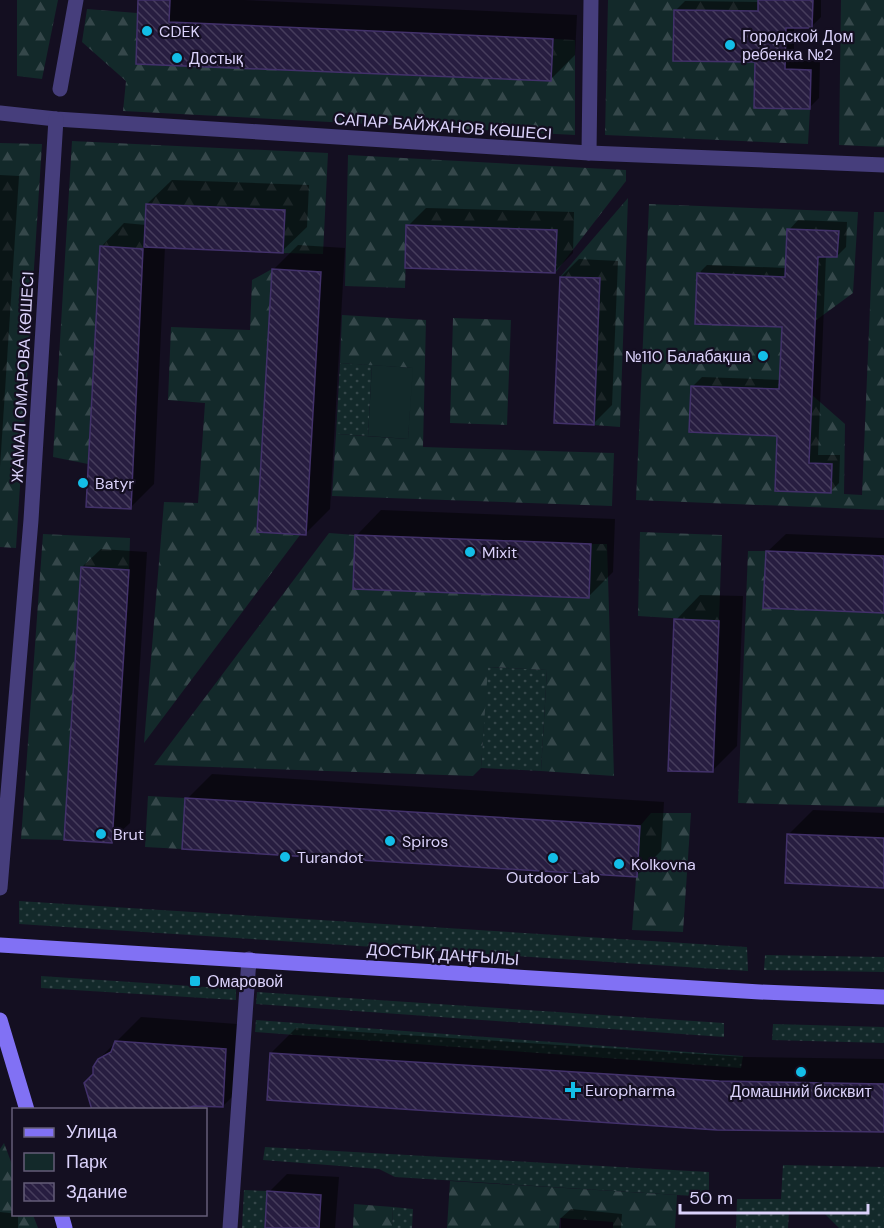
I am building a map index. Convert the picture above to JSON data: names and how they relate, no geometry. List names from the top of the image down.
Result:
{
  "streets": {
    "main road": ["ДОСТЫҚ ДАҢҒЫЛЫ"],
    "street": ["САПАР БАЙЖАНОВ КӨШЕСІ", "ЖАМАЛ ОМАРОВА КӨШЕСІ"]
  },
  "crossings": [
    ["САПАР БАЙЖАНОВ КӨШЕСІ", "ЖАМАЛ ОМАРОВА КӨШЕСІ"]
  ],
  "places": {
    "other": [
      "CDEK",
      "Городской Дом ребенка №2",
      "Достық",
      "№110 Балабақша",
      "Batyr",
      "Mixit",
      "Brut",
      "Spiros",
      "Turandot",
      "Outdoor Lab",
      "Kolkovna",
      "Домашний бисквит"
    ],
    "transit": ["Омаровой"],
    "health": ["Europharma"]
  },
  "legend": ["Улица", "Парк", "Здание"],
  "scale_bar": "50 m"
}
